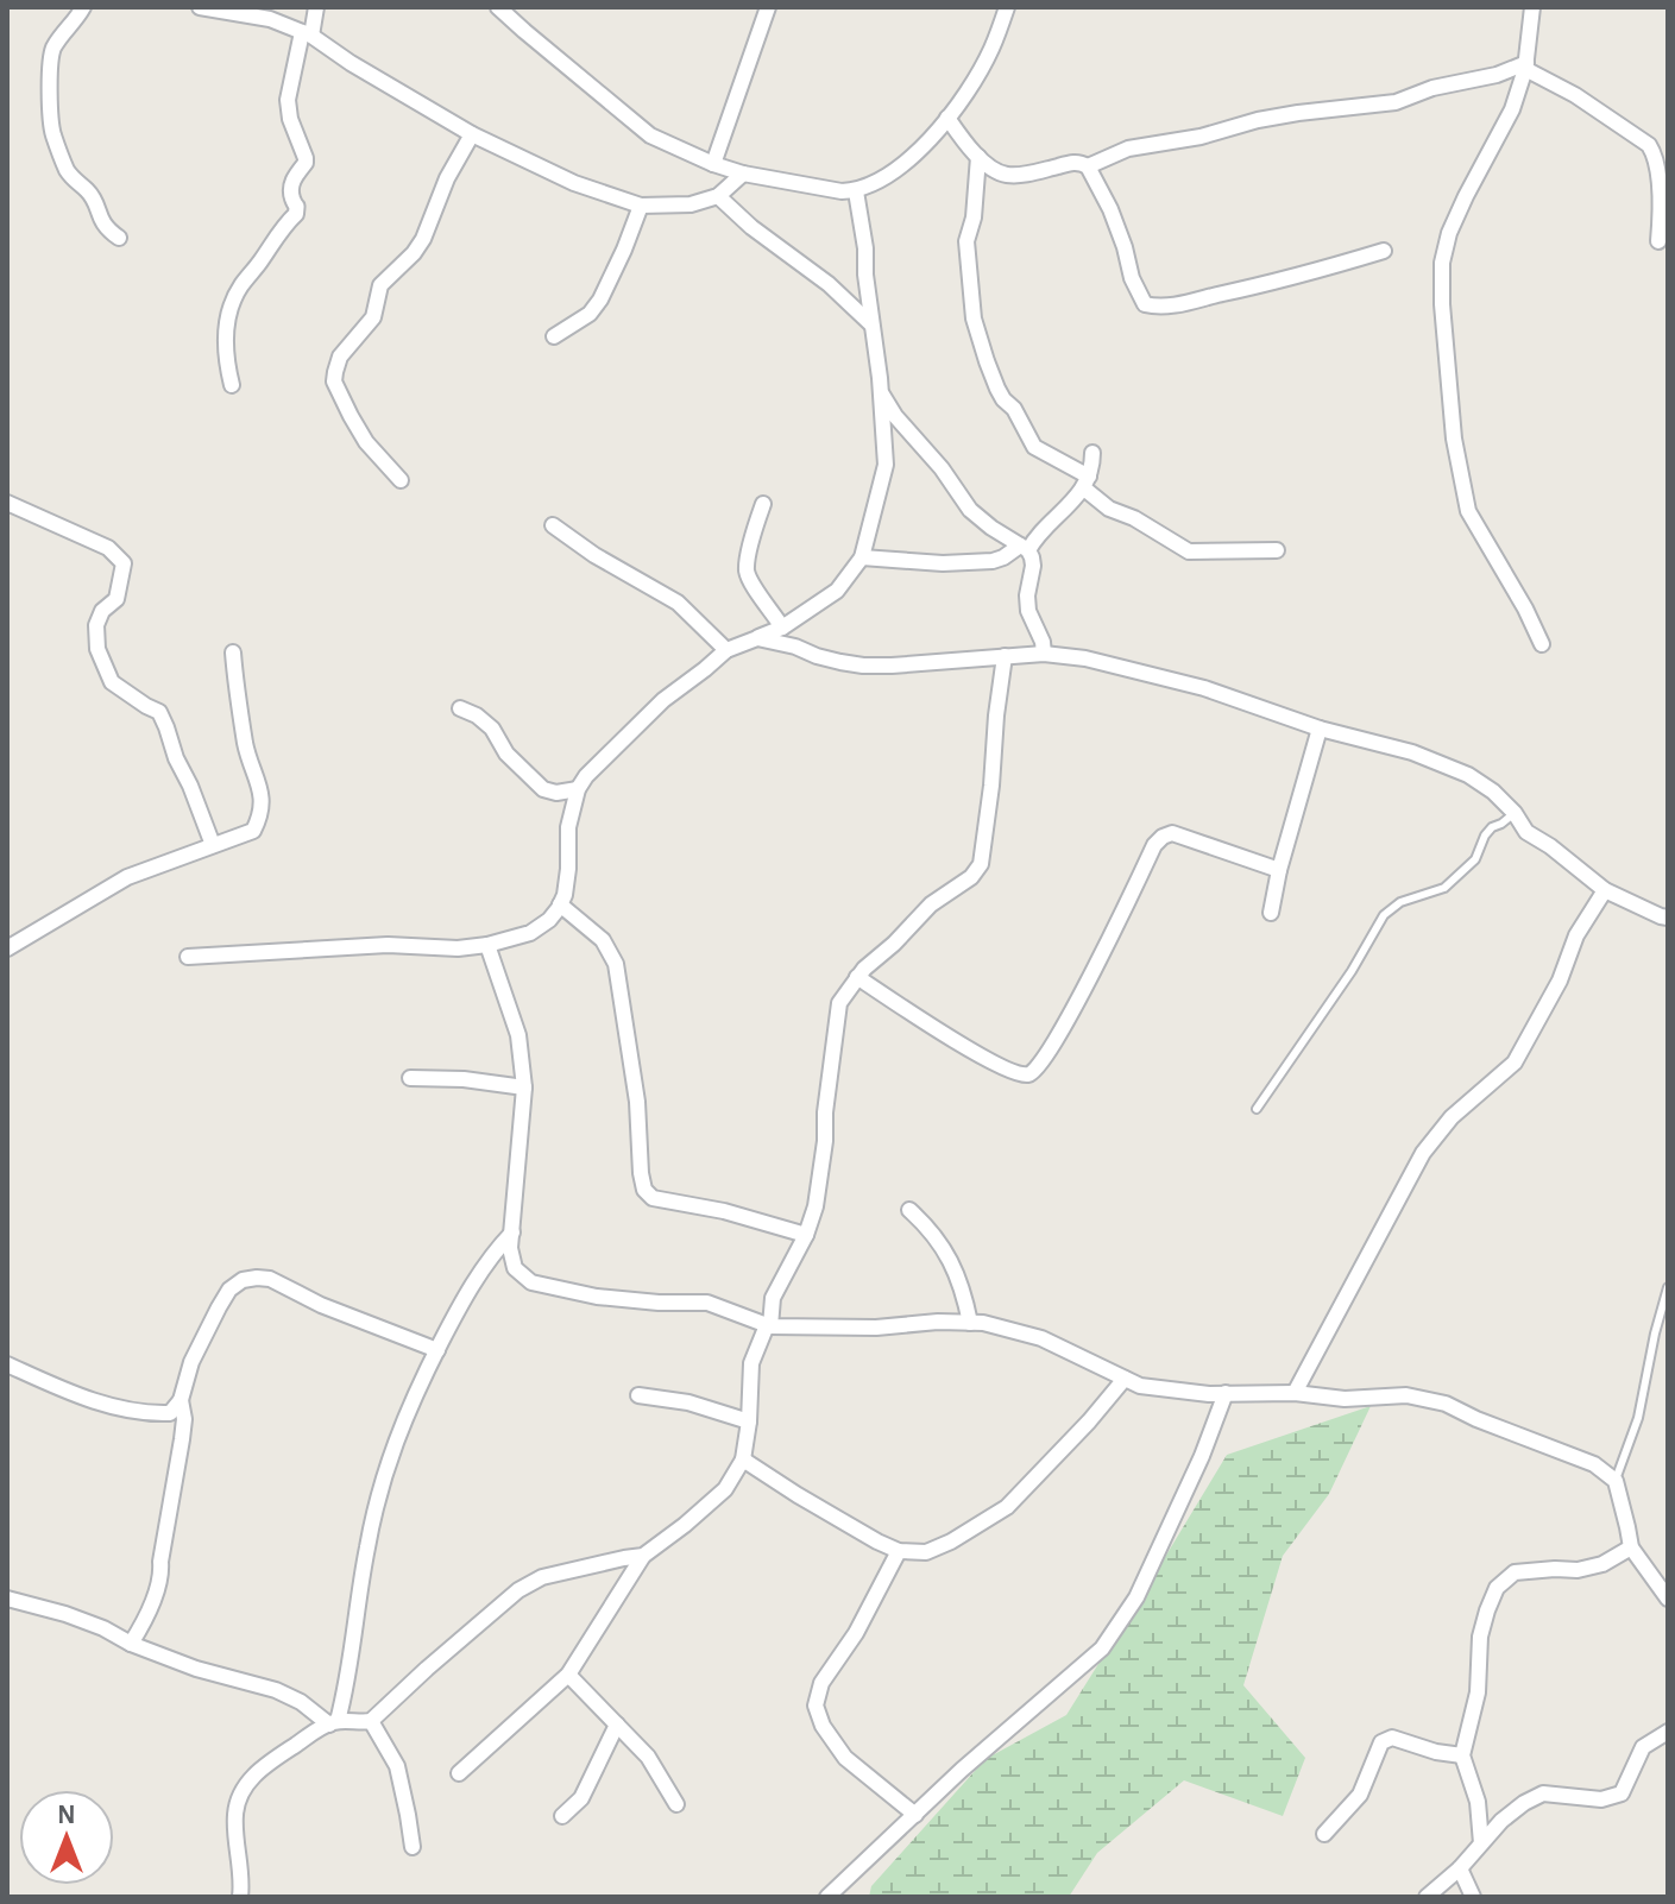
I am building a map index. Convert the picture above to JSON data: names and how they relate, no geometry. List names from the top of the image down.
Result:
{
  "north": "top"
}
